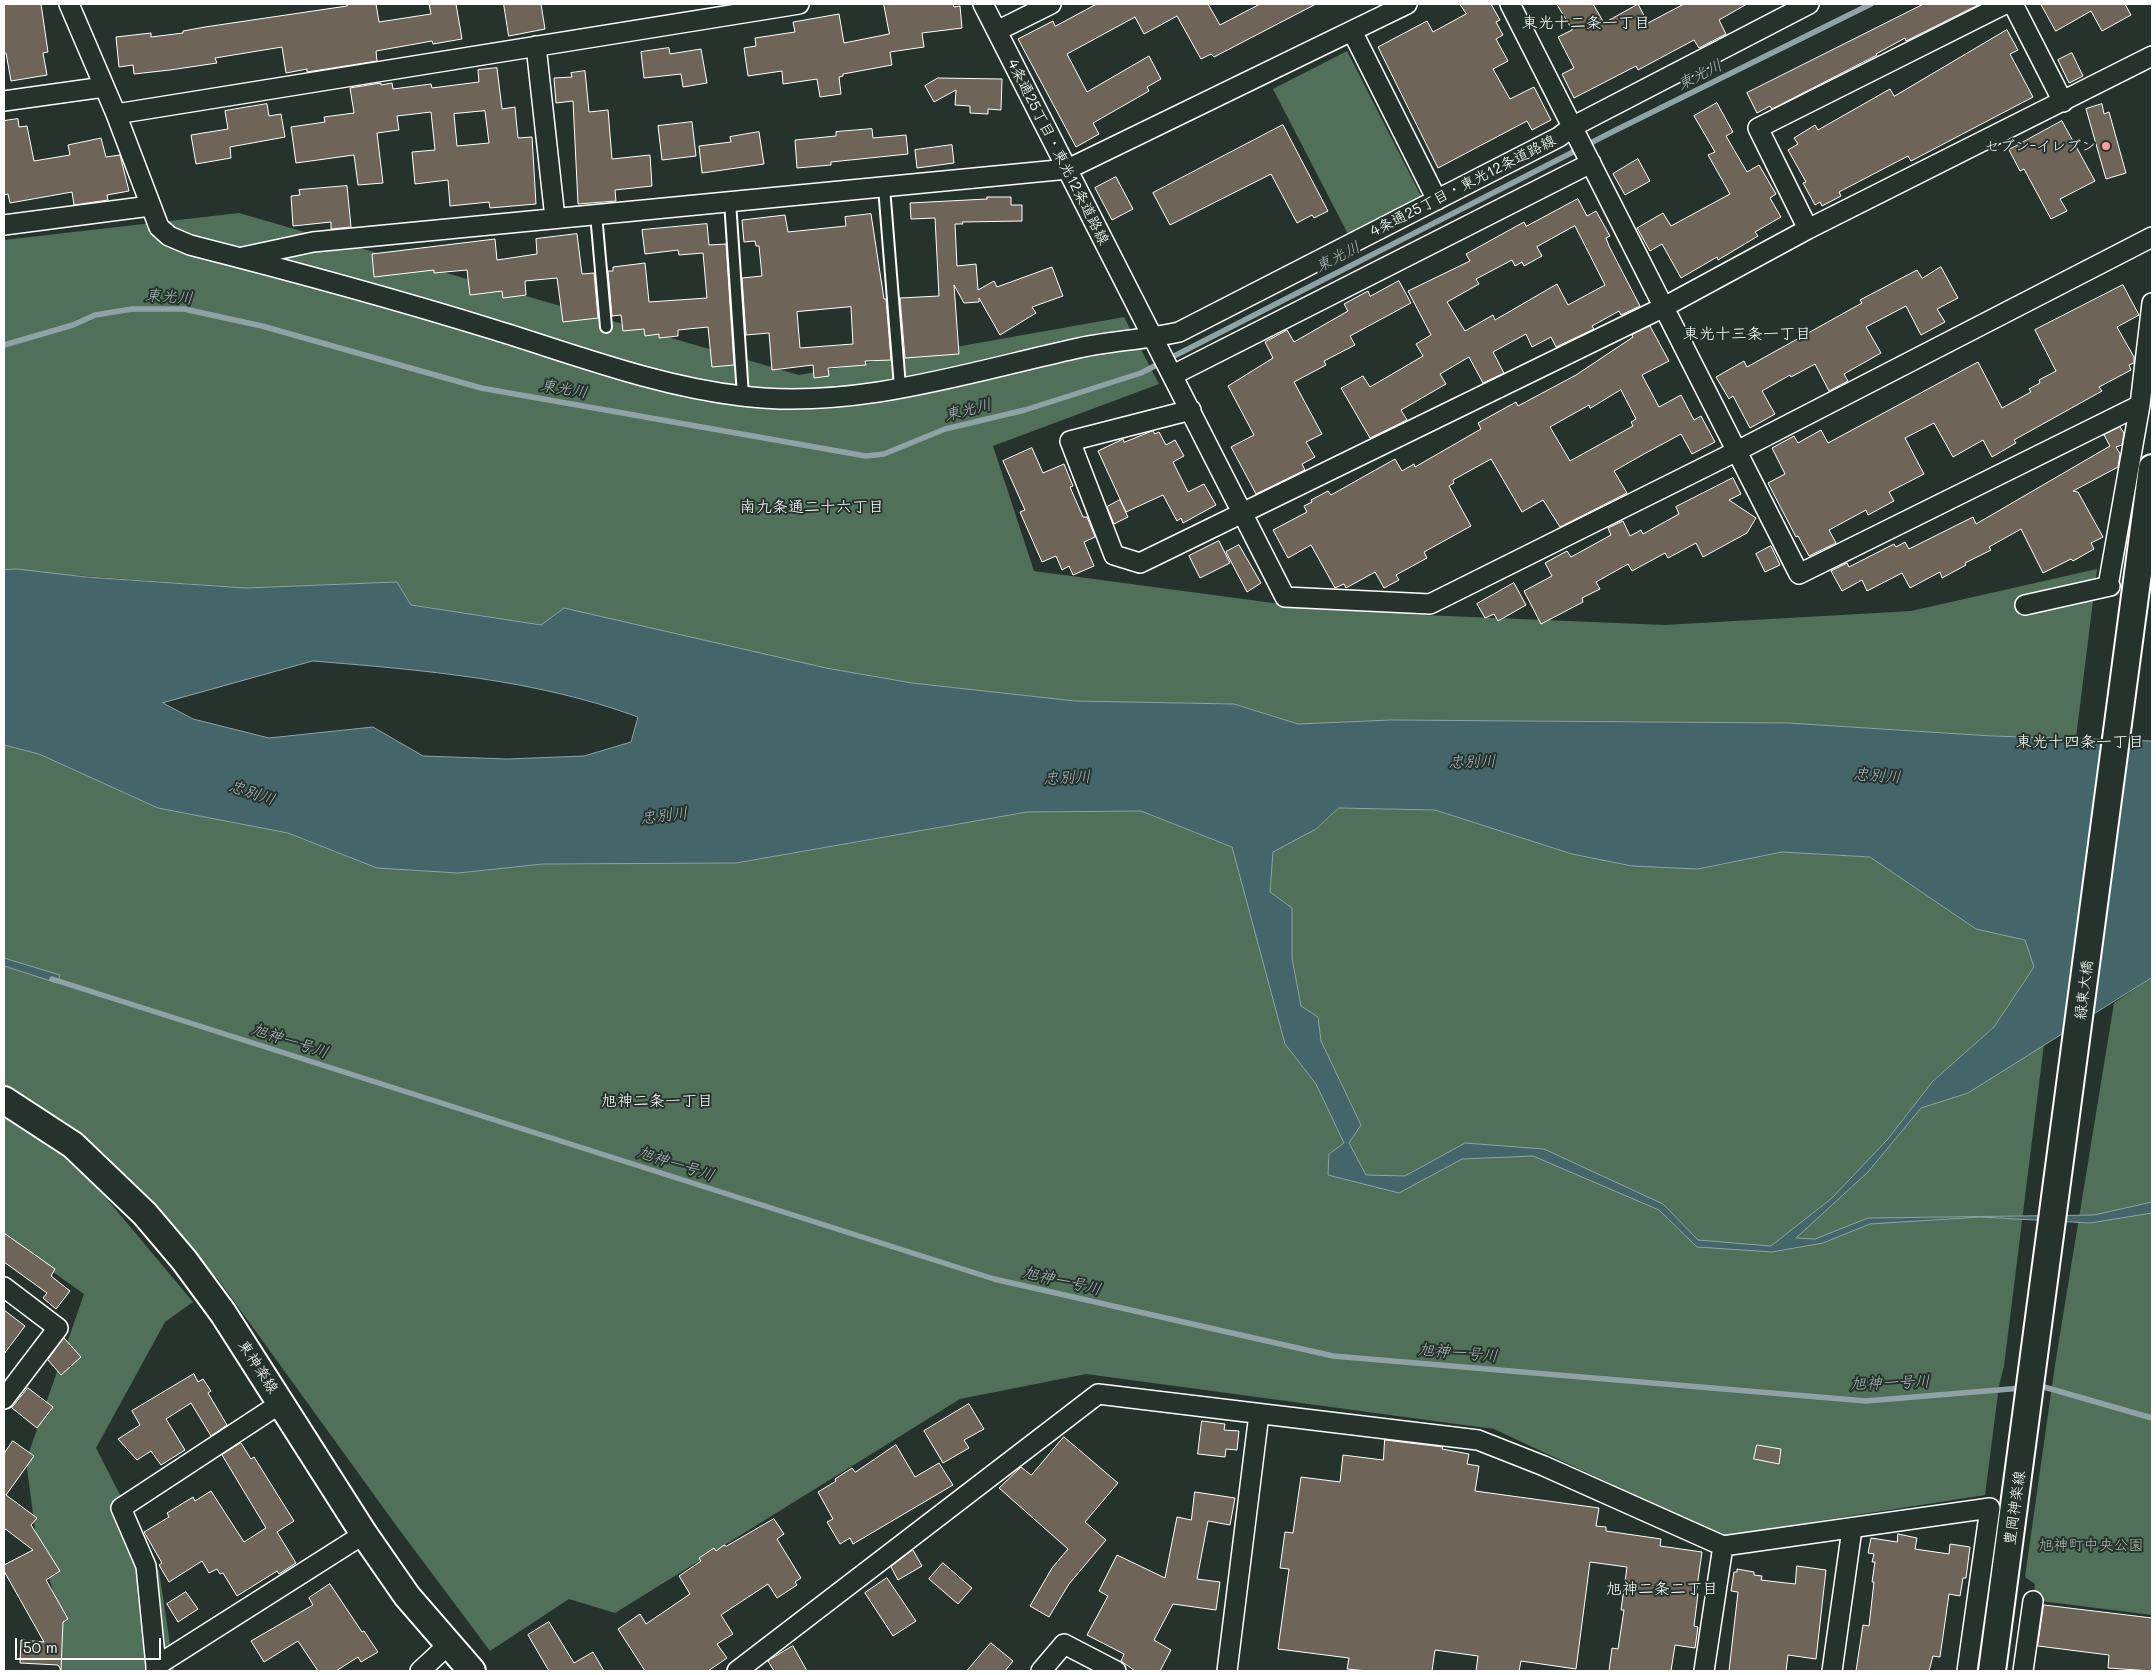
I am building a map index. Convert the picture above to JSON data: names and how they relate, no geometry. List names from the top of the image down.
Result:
{
  "streets": {
    "main road": ["緑東大橋", "東神楽線", "豊岡神楽線"],
    "street": ["4条通25丁目・東光12条道路線"]
  },
  "crossings": [
    ["緑東大橋", "豊岡神楽線"]
  ],
  "districts": [
    "東光十二条一丁目",
    "東光十三条一丁目",
    "南九条通二十六丁目",
    "東光十四条一丁目",
    "旭神二条一丁目",
    "旭神二条二丁目"
  ],
  "water": ["東光川", "忠別川", "旭神一号川"],
  "parks": ["旭神町中央公園"],
  "places": ["セブン-イレブン"],
  "scale_bar": "50 m"
}
